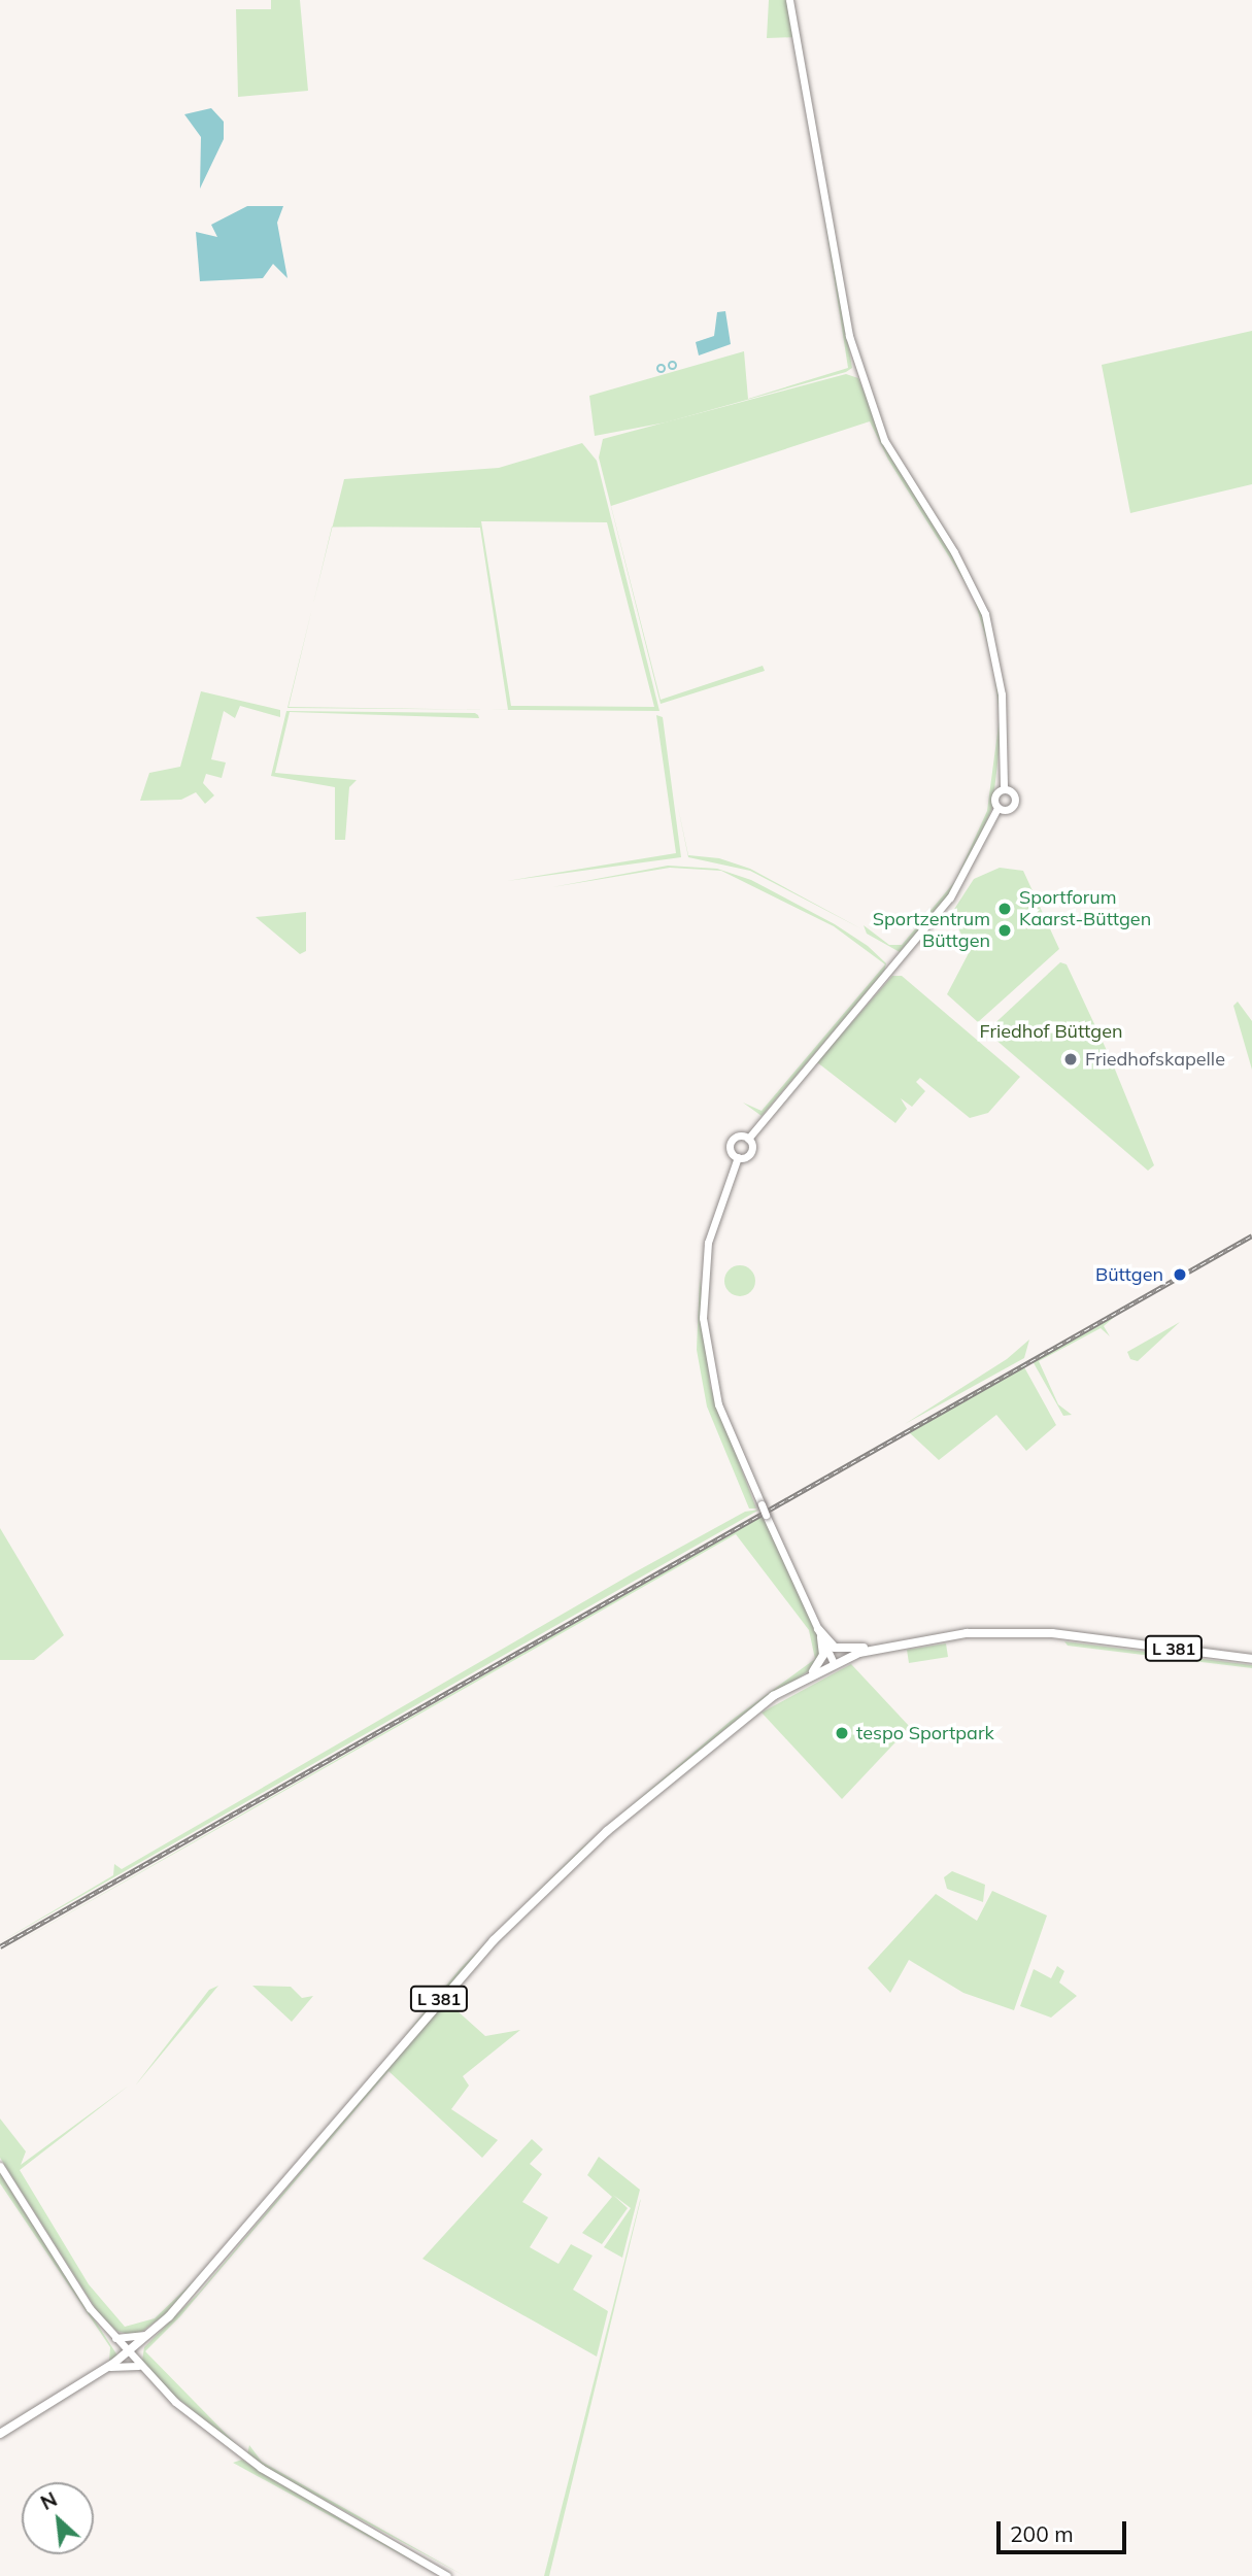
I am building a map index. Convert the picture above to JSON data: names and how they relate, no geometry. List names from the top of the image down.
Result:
{
  "streets": {
    "main road": ["L 381"]
  },
  "parks": ["Friedhof Büttgen"],
  "places": [
    "Sportforum Kaarst-Büttgen",
    "Sportzentrum Büttgen",
    "Friedhofskapelle",
    "Büttgen",
    "tespo Sportpark"
  ],
  "scale_bar": "200 m",
  "north": "top left"
}
